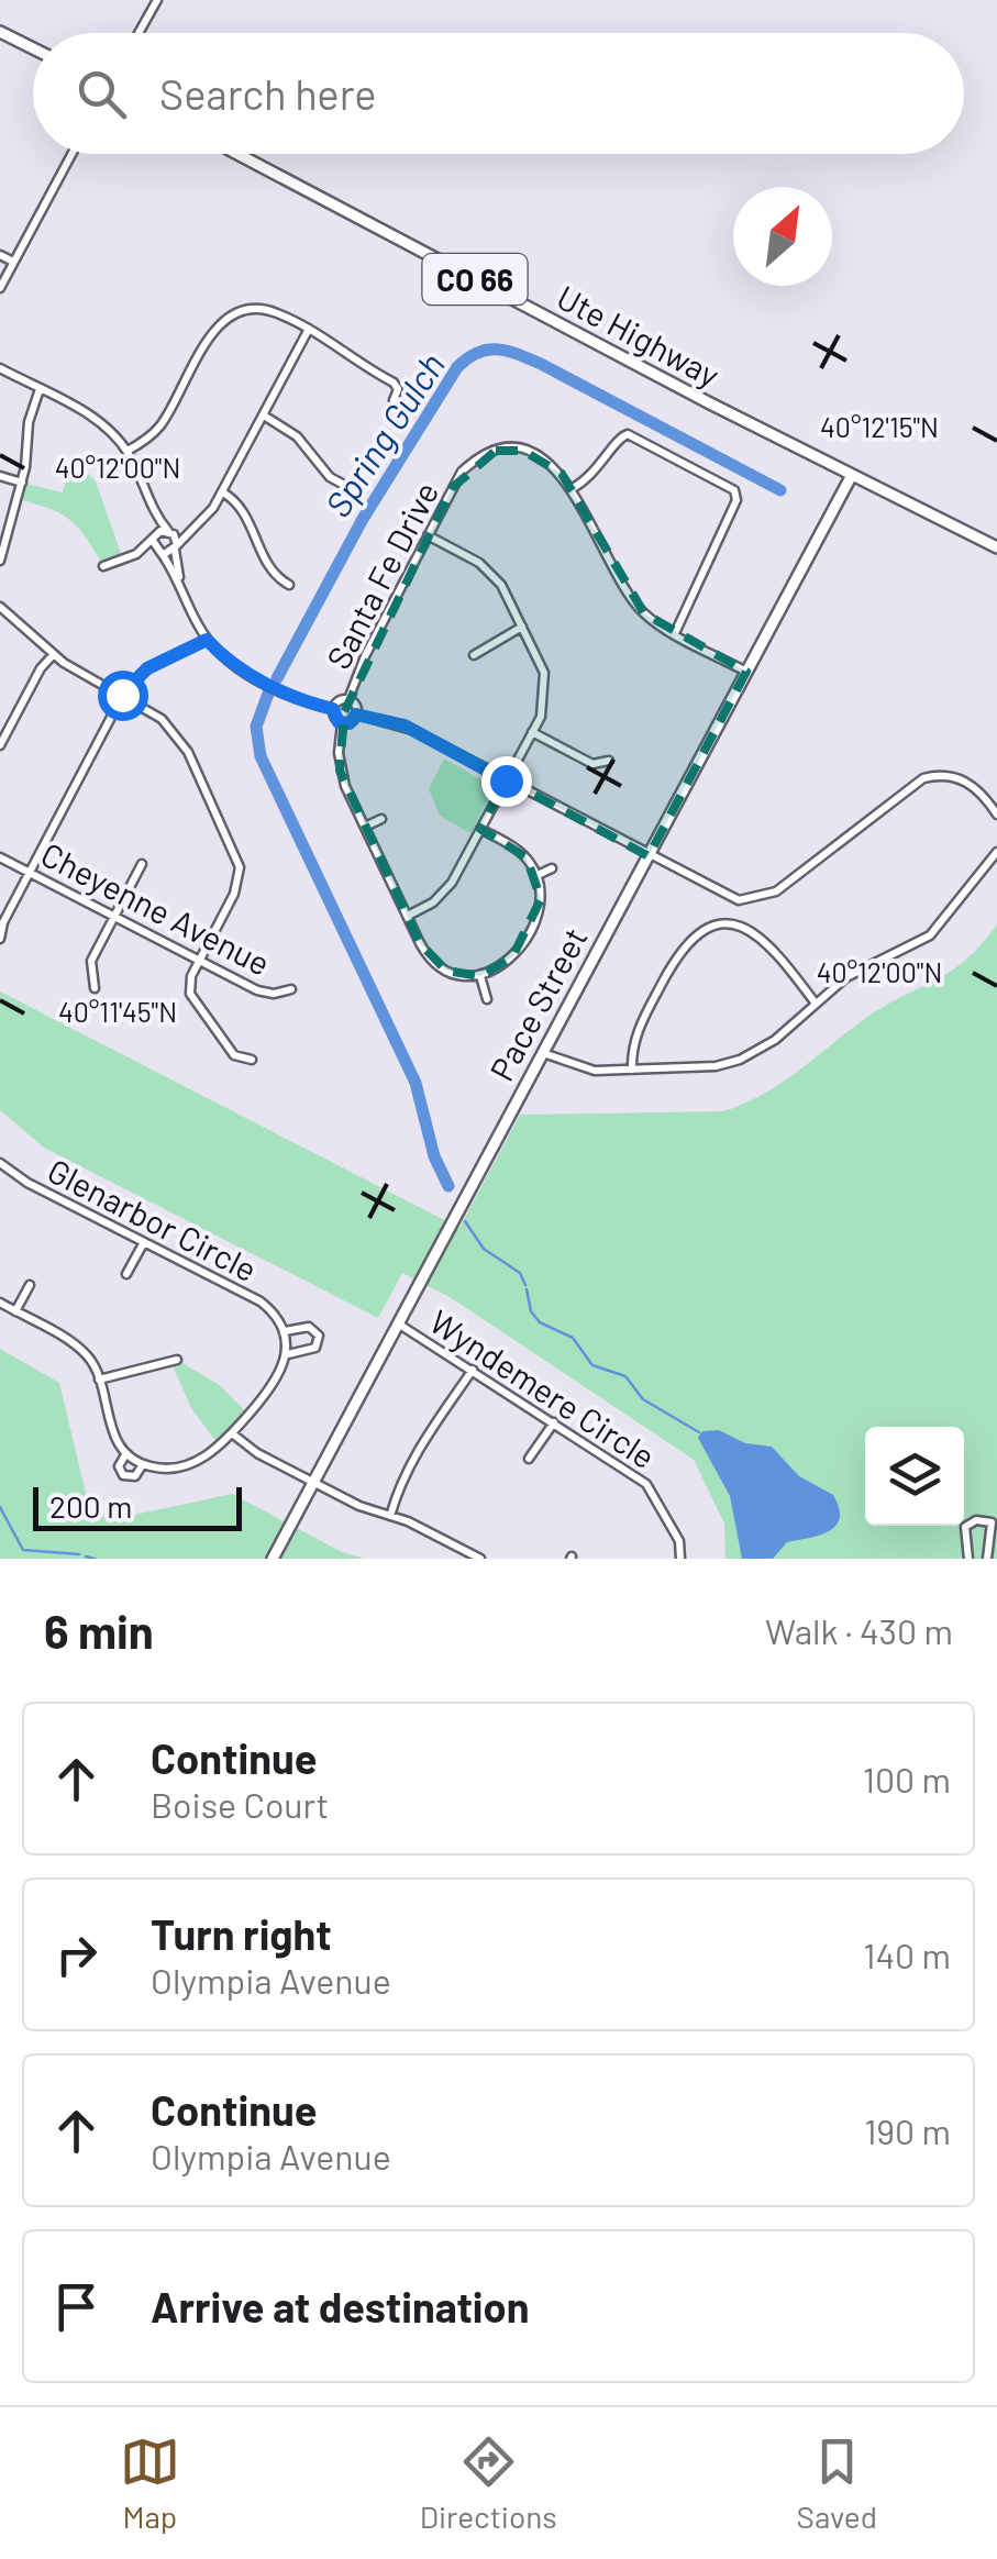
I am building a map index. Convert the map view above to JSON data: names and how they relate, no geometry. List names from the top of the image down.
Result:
{
  "streets": {
    "main road": ["CO 66", "Ute Highway", "Pace Street"],
    "street": [
      "Santa Fe Drive",
      "Cheyenne Avenue",
      "Glenarbor Circle",
      "Wyndemere Circle"
    ]
  },
  "crossings": [
    ["Ute Highway", "Pace Street"],
    ["Santa Fe Drive", "Pace Street"],
    ["Pace Street", "Wyndemere Circle"]
  ],
  "water": ["Spring Gulch"],
  "scale_bar": "200 m",
  "north": "top right",
  "page": {
    "search": "Search here",
    "scale": "200 m",
    "heading": ["6 min", "Walk · 430 m"],
    "list": [
      ["Continue", "Boise Court", "100 m"],
      ["Turn right", "Olympia Avenue", "140 m"],
      ["Continue", "Olympia Avenue", "190 m"],
      "Arrive at destination"
    ],
    "nav": ["Map", "Directions", "Saved"]
  },
  "coordinates": ["40°12'15\"N", "40°12'00\"N", "40°11'45\"N"]
}
